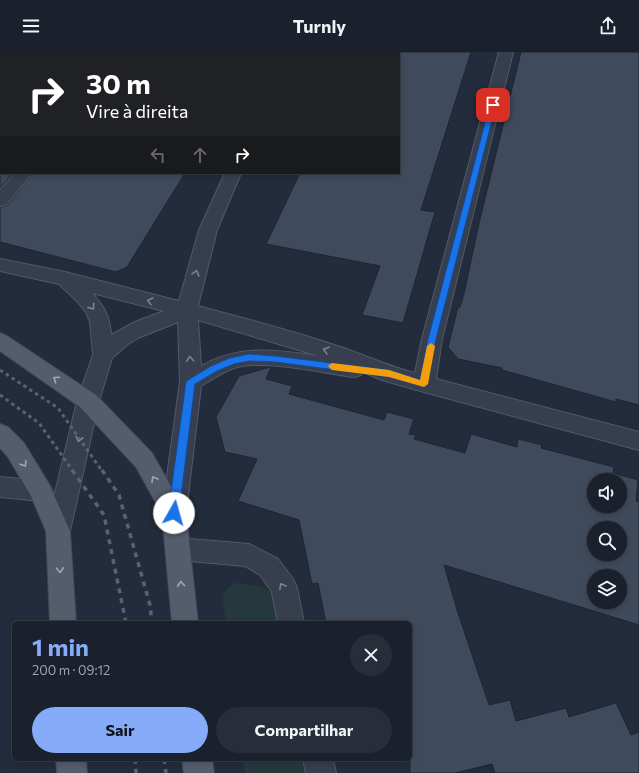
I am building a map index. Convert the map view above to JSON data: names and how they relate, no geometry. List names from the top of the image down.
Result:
{
  "page": {
    "header": "Turnly",
    "turn": ["30 m", "Vire à direita"],
    "heading": ["1 min", "200 m · 09:12"],
    "buttons": ["Sair", "Compartilhar"]
  }
}
